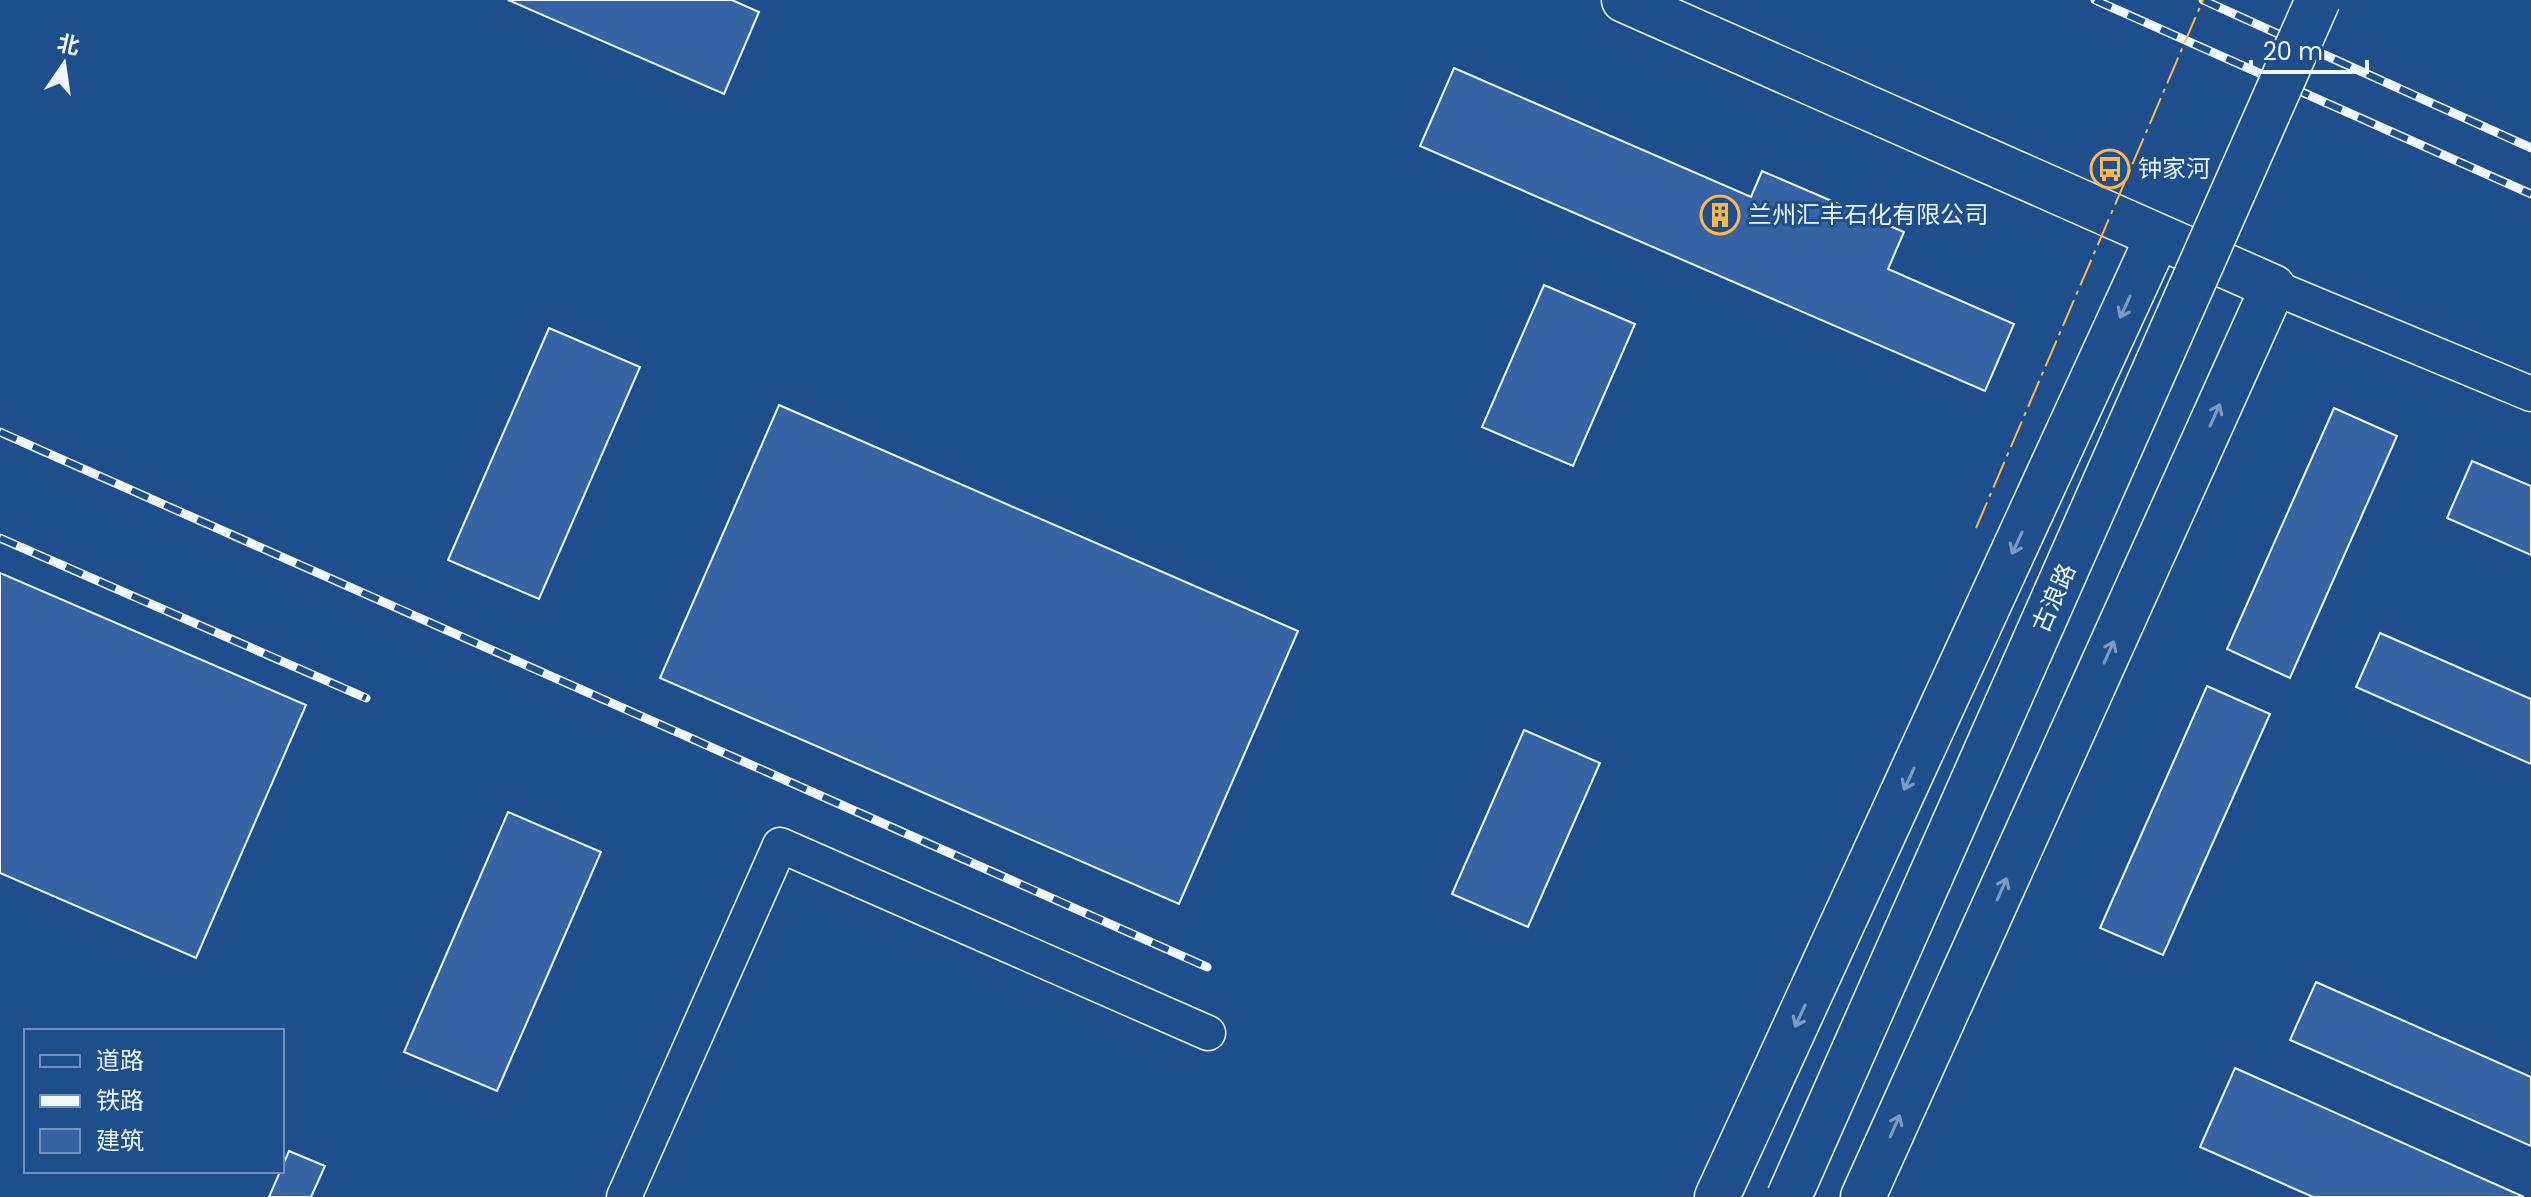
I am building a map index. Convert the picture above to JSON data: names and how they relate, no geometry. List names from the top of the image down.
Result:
{
  "streets": {
    "street": ["古浪路"]
  },
  "places": {
    "bus stop": ["钟家河"],
    "building": ["兰州汇丰石化有限公司"]
  },
  "legend": ["道路", "铁路", "建筑"],
  "scale_bar": "20 m",
  "north": "top"
}
